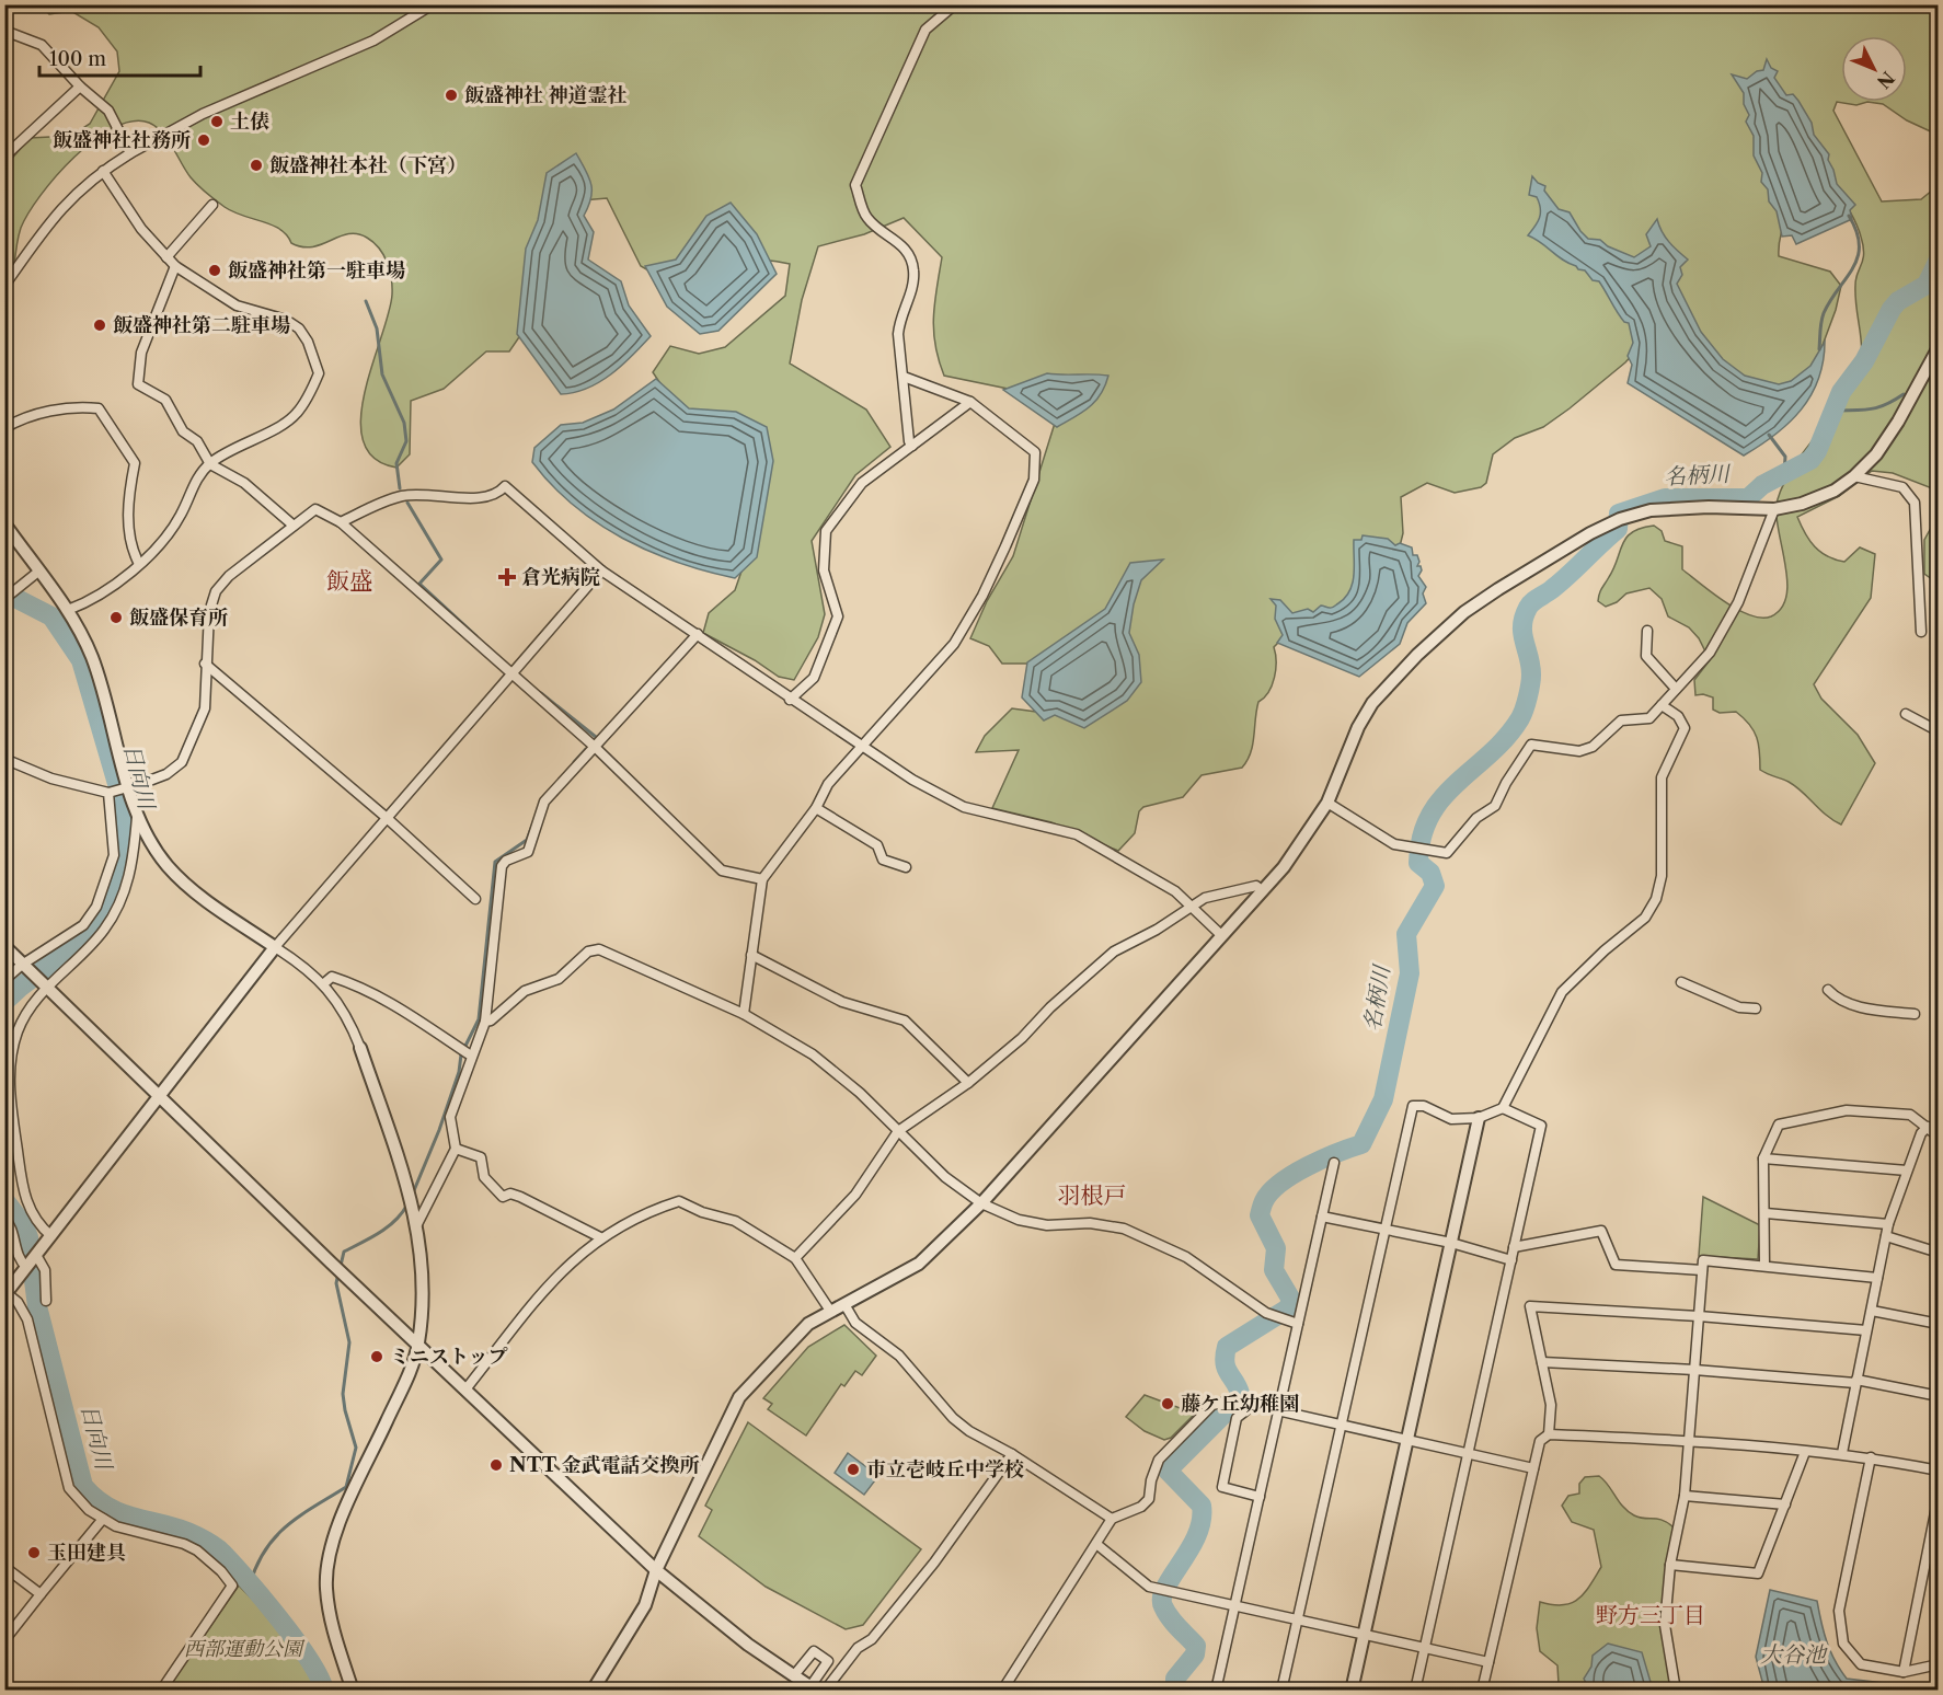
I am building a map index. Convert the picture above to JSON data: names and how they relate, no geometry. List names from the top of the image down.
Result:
{
  "districts": ["飯盛", "羽根戸", "野方三丁目"],
  "water": ["名柄川", "日向川", "大谷池"],
  "parks": ["西部運動公園"],
  "places": {
    "other": [
      "飯盛神社 神道霊社",
      "土俵",
      "飯盛神社社務所",
      "飯盛神社本社（下宮）",
      "飯盛神社第一駐車場",
      "飯盛神社第二駐車場",
      "飯盛保育所",
      "ミニストップ",
      "藤ケ丘幼稚園",
      "NTT 金武電話交換所",
      "市立壱岐丘中学校",
      "玉田建具"
    ],
    "health": ["倉光病院"]
  },
  "scale_bar": "100 m",
  "north": "bottom right"
}
